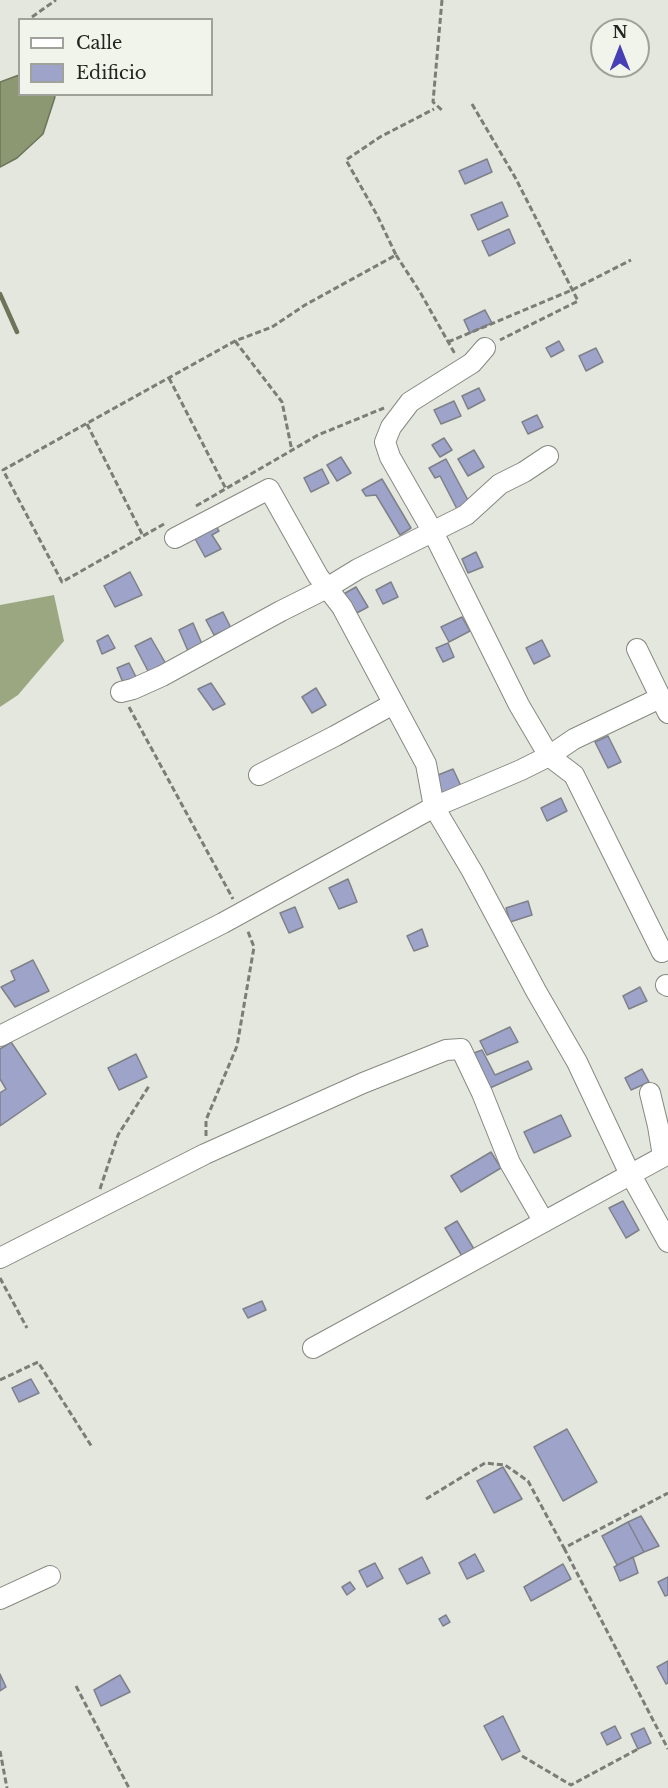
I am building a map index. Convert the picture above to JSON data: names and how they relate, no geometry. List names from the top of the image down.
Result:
{
  "legend": ["Calle", "Edificio"],
  "north": "top"
}
